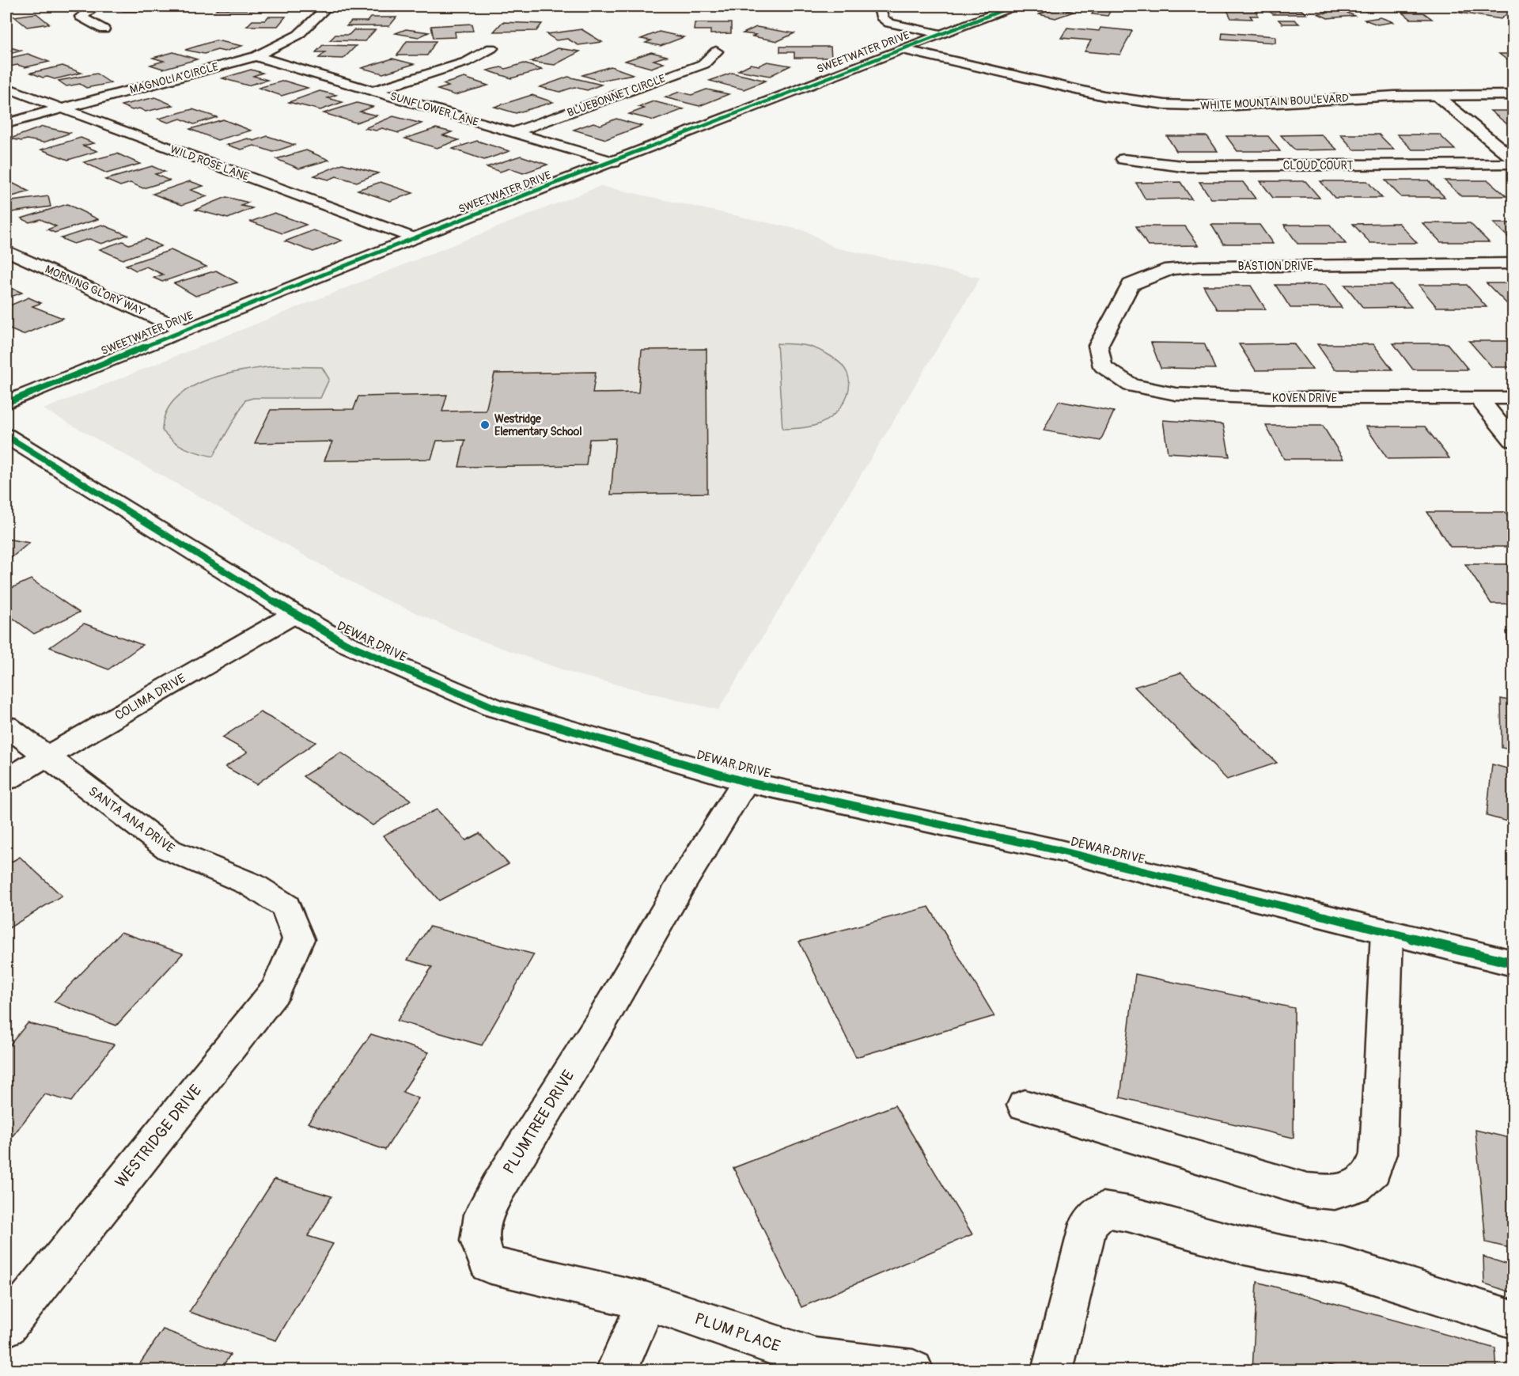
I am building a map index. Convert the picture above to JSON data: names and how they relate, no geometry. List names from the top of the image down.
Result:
{
  "streets": {
    "street": [
      "SWEETWATER DRIVE",
      "MAGNOLIA CIRCLE",
      "BLUEBONNET CIRCLE",
      "WHITE MOUNTAIN BOULEVARD",
      "SUNFLOWER LANE",
      "WILD ROSE LANE",
      "CLOUD COURT",
      "BASTION DRIVE",
      "MORNING GLORY WAY",
      "KOVEN DRIVE",
      "DEWAR DRIVE",
      "COLIMA DRIVE",
      "SANTA ANA DRIVE",
      "PLUMTREE DRIVE",
      "WESTRIDGE DRIVE",
      "PLUM PLACE"
    ]
  },
  "crossings": [
    ["SWEETWATER DRIVE", "WHITE MOUNTAIN BOULEVARD"],
    ["SWEETWATER DRIVE", "SUNFLOWER LANE"],
    ["SWEETWATER DRIVE", "WILD ROSE LANE"],
    ["SWEETWATER DRIVE", "MORNING GLORY WAY"],
    ["MAGNOLIA CIRCLE", "SUNFLOWER LANE"],
    ["MAGNOLIA CIRCLE", "WILD ROSE LANE"],
    ["BLUEBONNET CIRCLE", "SUNFLOWER LANE"],
    ["BASTION DRIVE", "KOVEN DRIVE"],
    ["DEWAR DRIVE", "COLIMA DRIVE"],
    ["DEWAR DRIVE", "PLUMTREE DRIVE"],
    ["COLIMA DRIVE", "SANTA ANA DRIVE"],
    ["SANTA ANA DRIVE", "WESTRIDGE DRIVE"],
    ["PLUMTREE DRIVE", "PLUM PLACE"]
  ],
  "places": ["Westridge Elementary School"]
}
